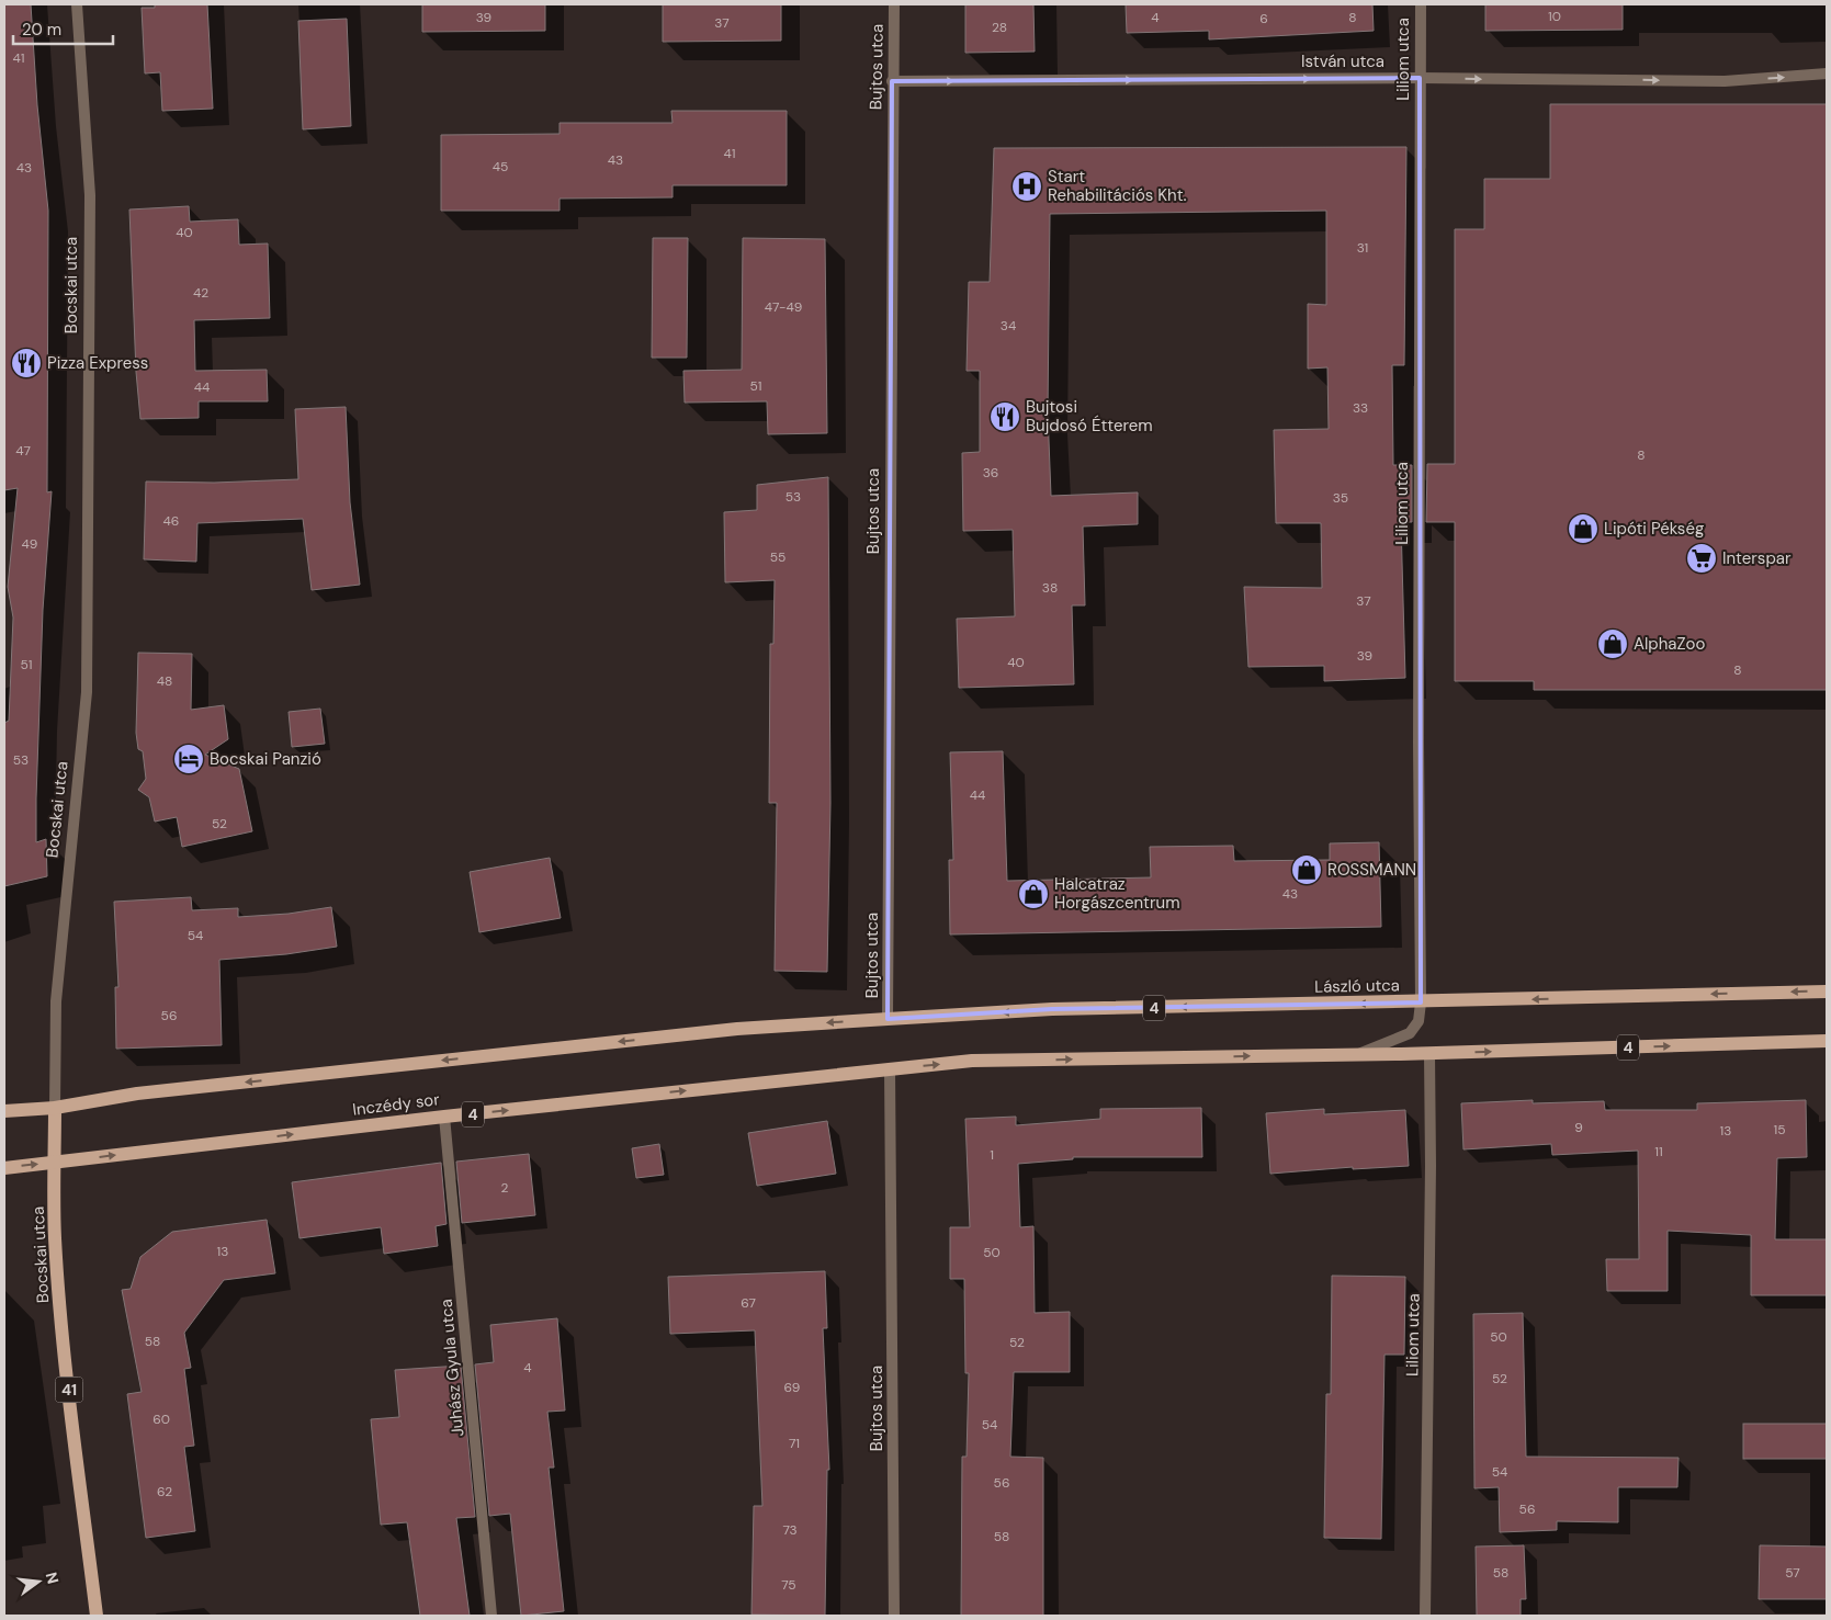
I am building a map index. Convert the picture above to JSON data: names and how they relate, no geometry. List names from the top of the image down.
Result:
{
  "streets": {
    "main road": [
      "Bocskai utca",
      "László utca",
      "4",
      "Inczédy sor",
      "41"
    ],
    "street": [
      "Liliom utca",
      "István utca",
      "Bujtos utca",
      "Juhász Gyula utca"
    ]
  },
  "crossings": [
    ["Liliom utca", "István utca"],
    ["Liliom utca", "László utca"],
    ["Liliom utca", "4"],
    ["István utca", "Bujtos utca"],
    ["Bujtos utca", "László utca"],
    ["Bujtos utca", "4"],
    ["Bujtos utca", "Inczédy sor"],
    ["Bocskai utca", "4"],
    ["Bocskai utca", "Inczédy sor"],
    ["László utca", "4"],
    ["4", "Inczédy sor"],
    ["Inczédy sor", "Juhász Gyula utca"]
  ],
  "one_way": ["István utca"],
  "places": {
    "hospital": ["Start Rehabilitációs Kht."],
    "restaurant": ["Pizza Express", "Bujtosi Bujdosó Étterem"],
    "shop": [
      "Lipóti Pékség",
      "AlphaZoo",
      "ROSSMANN",
      "Halcatraz Horgászcentrum"
    ],
    "supermarket": ["Interspar"],
    "hotel": ["Bocskai Panzió"]
  },
  "house_numbers": [
    "10",
    "39",
    "4",
    "8",
    "6",
    "37",
    "28",
    "41",
    "41",
    "43",
    "45",
    "43",
    "40",
    "31",
    "42",
    "47-49",
    "34",
    "51",
    "44",
    "33",
    "47",
    "8",
    "36",
    "53",
    "35",
    "46",
    "49",
    "55",
    "38",
    "37",
    "39",
    "40",
    "51",
    "8",
    "48",
    "53",
    "44",
    "52",
    "43",
    "54",
    "56",
    "9",
    "15",
    "13",
    "11",
    "1",
    "2",
    "13",
    "50",
    "67",
    "50",
    "58",
    "52",
    "4",
    "52",
    "69",
    "60",
    "54",
    "71",
    "54",
    "56",
    "62",
    "56",
    "73",
    "58",
    "58",
    "57",
    "75"
  ],
  "scale_bar": "20 m",
  "north": "right"
}
